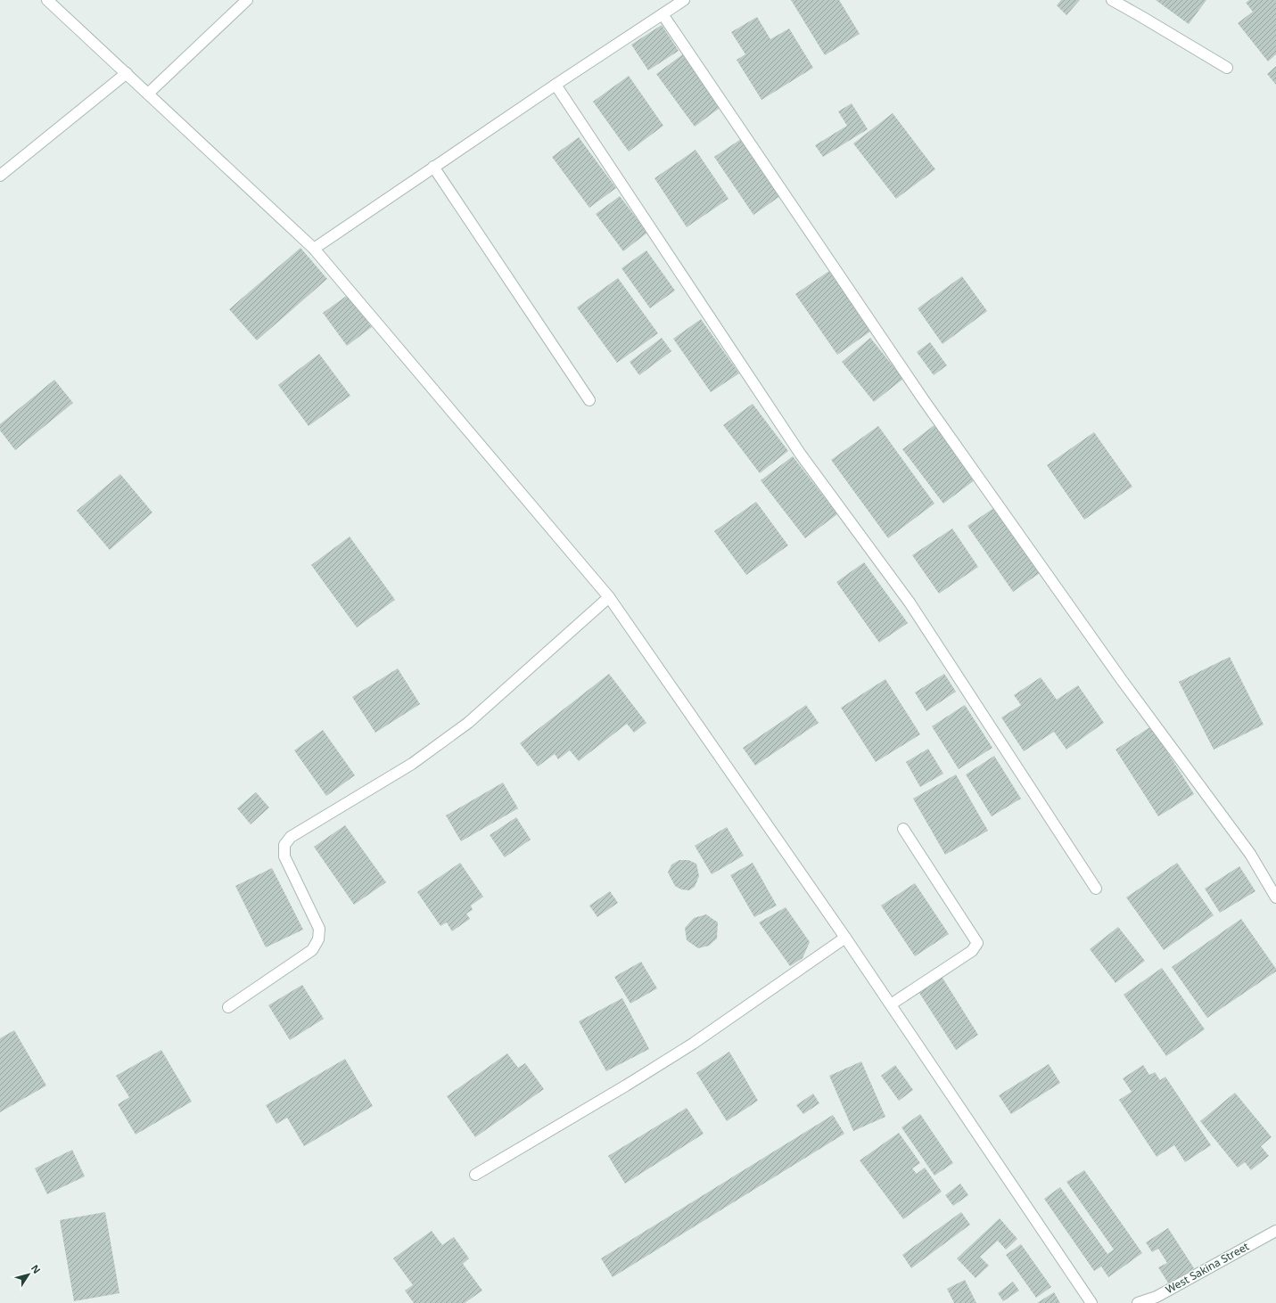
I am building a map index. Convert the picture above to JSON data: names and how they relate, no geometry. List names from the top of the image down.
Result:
{
  "streets": {
    "street": ["West Sakina Street"]
  },
  "north": "top right"
}
